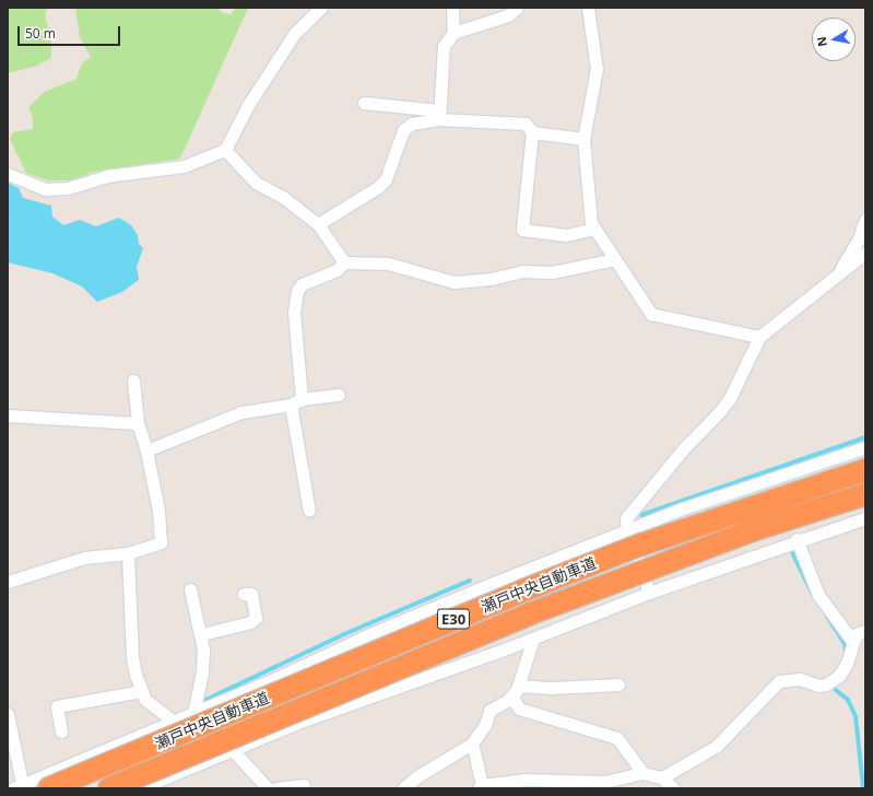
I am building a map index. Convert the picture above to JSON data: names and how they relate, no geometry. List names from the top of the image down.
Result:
{
  "streets": {
    "highway": ["瀬戸中央自動車道", "E30"]
  },
  "scale_bar": "50 m",
  "north": "left"
}
